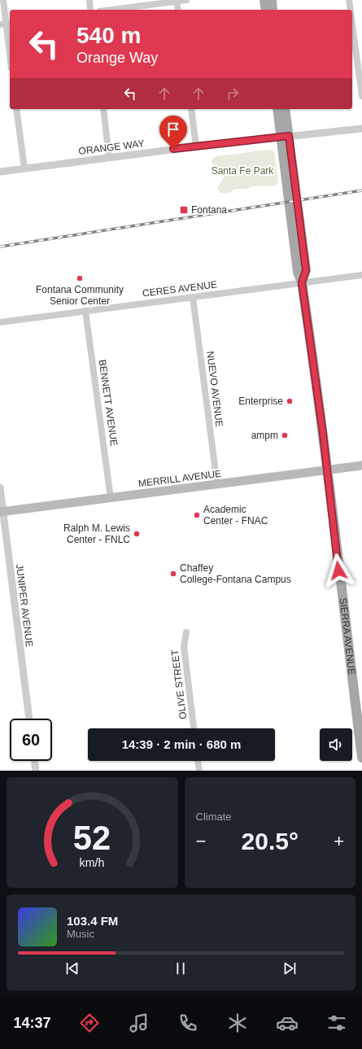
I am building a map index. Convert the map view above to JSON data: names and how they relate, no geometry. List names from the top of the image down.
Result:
{
  "streets": {
    "main road": ["MERRILL AVENUE", "SIERRA AVENUE"],
    "street": [
      "ORANGE WAY",
      "CERES AVENUE",
      "NUEVO AVENUE",
      "BENNETT AVENUE",
      "JUNIPER AVENUE",
      "OLIVE STREET"
    ]
  },
  "crossings": [
    ["ORANGE WAY", "SIERRA AVENUE"],
    ["CERES AVENUE", "NUEVO AVENUE"],
    ["CERES AVENUE", "BENNETT AVENUE"],
    ["CERES AVENUE", "SIERRA AVENUE"],
    ["NUEVO AVENUE", "MERRILL AVENUE"],
    ["BENNETT AVENUE", "MERRILL AVENUE"],
    ["MERRILL AVENUE", "JUNIPER AVENUE"],
    ["MERRILL AVENUE", "SIERRA AVENUE"]
  ],
  "parks": ["Santa Fe Park"],
  "places": {
    "transit": ["Fontana"],
    "other": [
      "Fontana Community Senior Center",
      "Enterprise",
      "ampm",
      "Academic Center - FNAC",
      "Ralph M. Lewis Center - FNLC",
      "Chaffey College-Fontana Campus"
    ]
  },
  "page": {
    "turn": ["540 m", "Orange Way"],
    "limit": "60",
    "trip": "14:39 · 2 min · 680 m",
    "tile": "Climate",
    "heat": ["−", "20.5°", "+"],
    "song": ["103.4 FM", "Music"],
    "tabs": "14:37",
    "gauge": ["52", "km/h"]
  }
}
